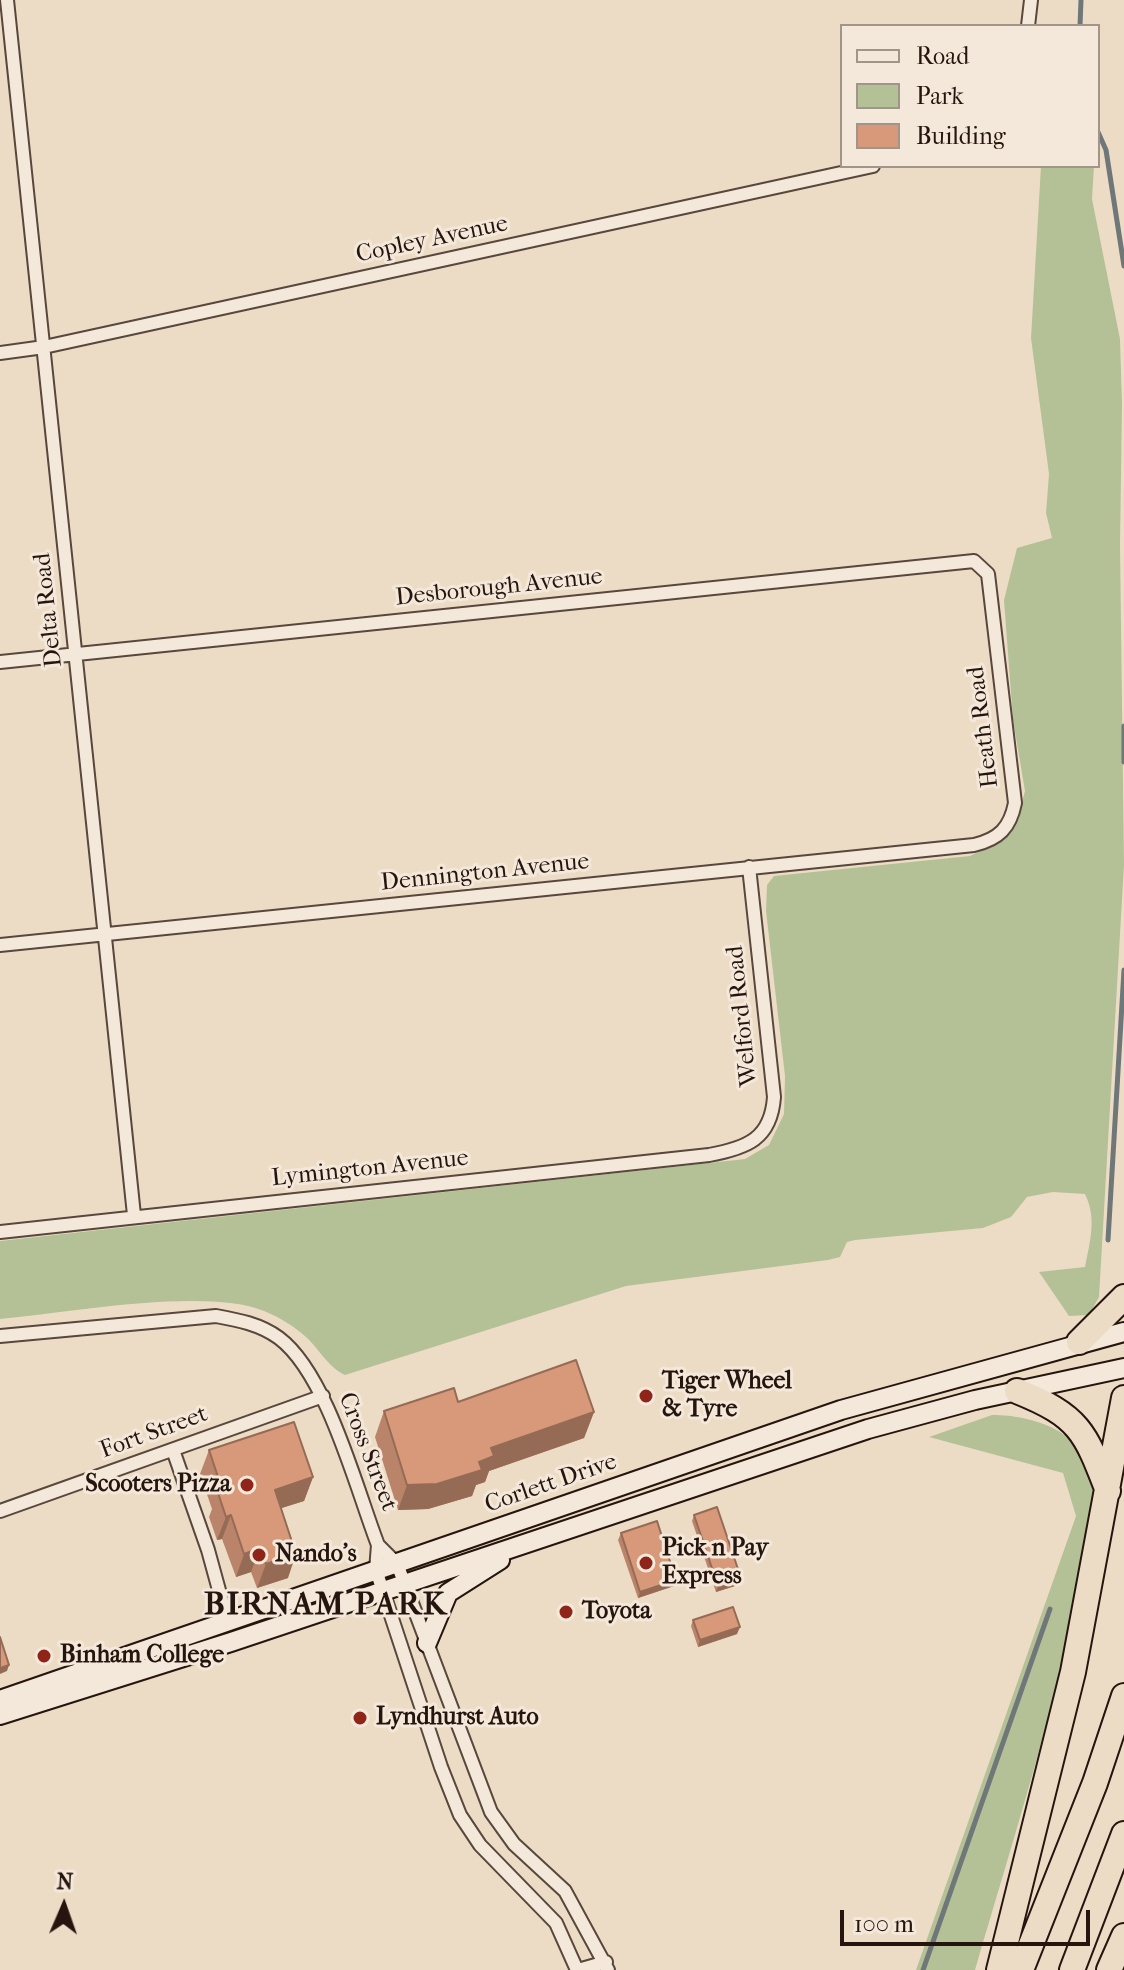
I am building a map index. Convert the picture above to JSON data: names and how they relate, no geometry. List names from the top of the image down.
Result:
{
  "streets": {
    "main road": ["Corlett Drive"],
    "street": [
      "Copley Avenue",
      "Desborough Avenue",
      "Delta Road",
      "Heath Road",
      "Dennington Avenue",
      "Welford Road",
      "Lymington Avenue",
      "Fort Street",
      "Cross Street"
    ]
  },
  "crossings": [
    ["Copley Avenue", "Delta Road"],
    ["Desborough Avenue", "Delta Road"],
    ["Desborough Avenue", "Heath Road"],
    ["Delta Road", "Dennington Avenue"],
    ["Delta Road", "Lymington Avenue"],
    ["Heath Road", "Dennington Avenue"],
    ["Dennington Avenue", "Welford Road"],
    ["Welford Road", "Lymington Avenue"],
    ["Fort Street", "Cross Street"],
    ["Cross Street", "Corlett Drive"]
  ],
  "districts": ["BIRNAM PARK"],
  "places": [
    "Tiger Wheel & Tyre",
    "Scooters Pizza",
    "Nando's",
    "Pick n Pay Express",
    "Toyota",
    "Binham College",
    "Lyndhurst Auto"
  ],
  "legend": ["Road", "Park", "Building"],
  "scale_bar": "100 m",
  "north": "top"
}
